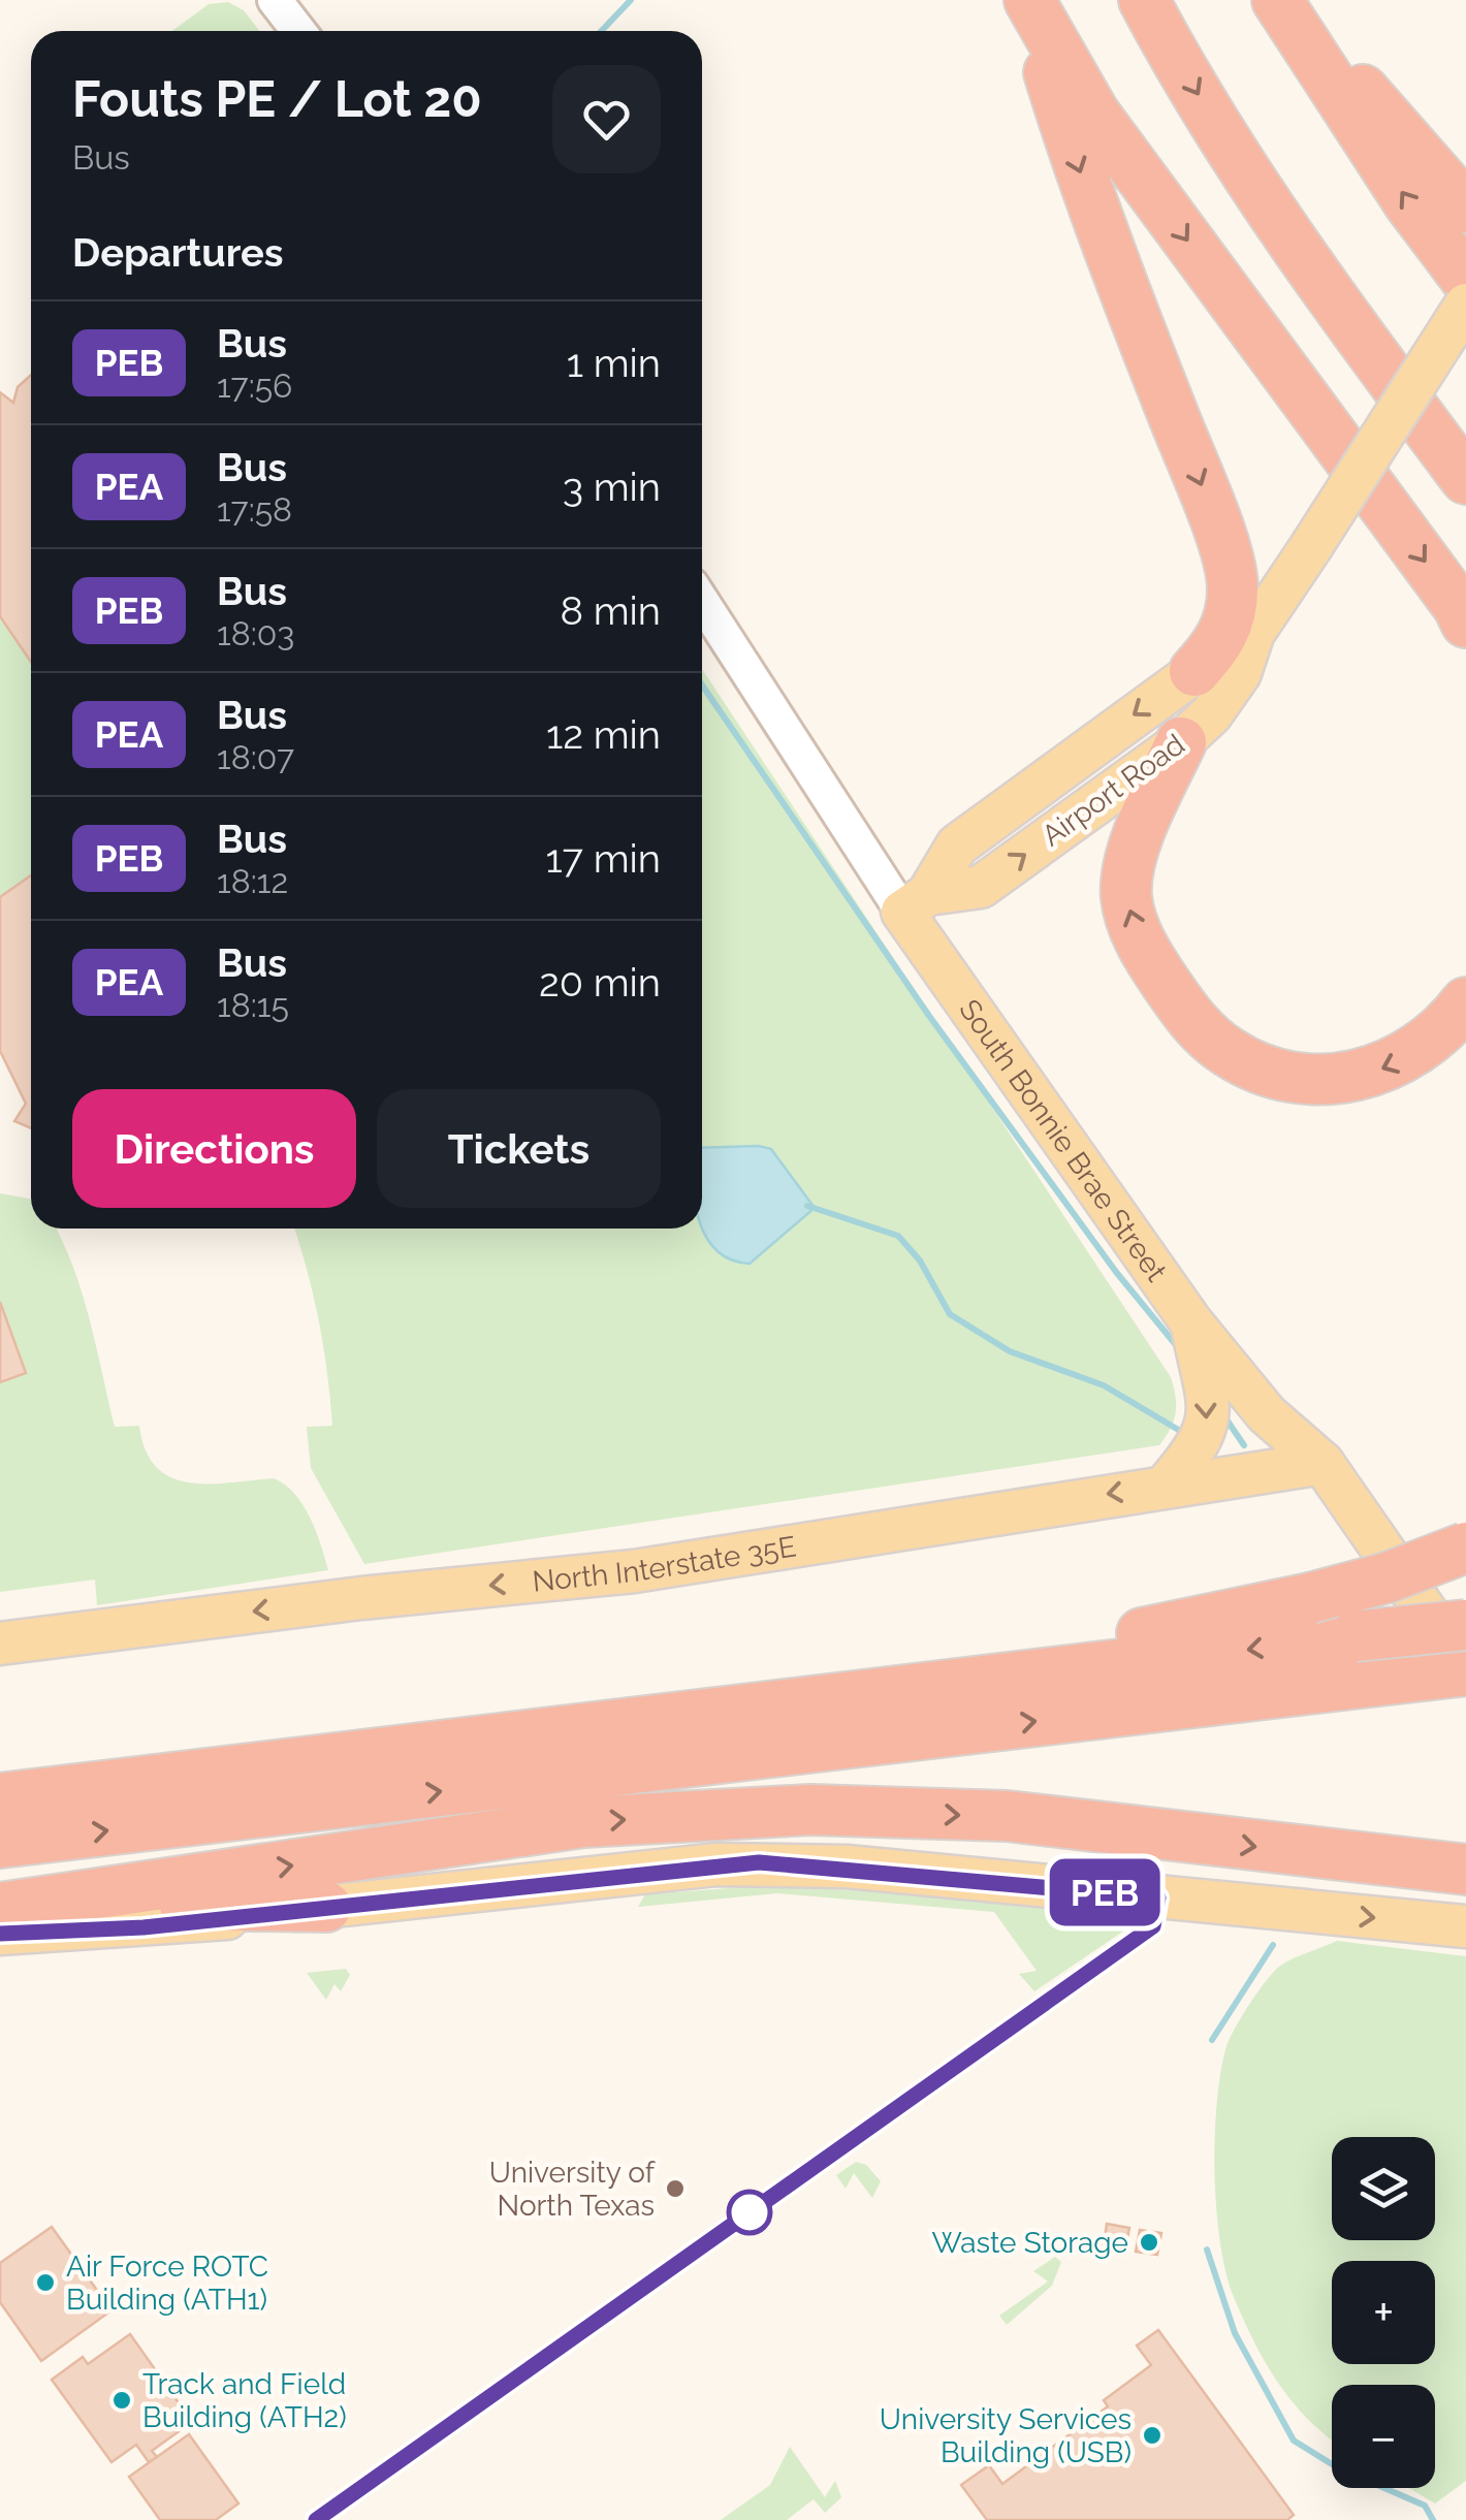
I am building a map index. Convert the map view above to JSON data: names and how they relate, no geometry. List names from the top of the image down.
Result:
{
  "streets": {
    "main road": ["Airport Road", "South Bonnie Brae Street", "North Interstate 35E"]
  },
  "crossings": [
    ["Airport Road", "South Bonnie Brae Street"],
    ["South Bonnie Brae Street", "North Interstate 35E"]
  ],
  "places": [
    "University of North Texas",
    "Waste Storage",
    "Air Force ROTC Building (ATH1)",
    "Track and Field Building (ATH2)",
    "University Services Building (USB)"
  ],
  "lines": ["bus line PEB"],
  "page": {
    "on_map": "PEB",
    "heading": [
      ["Fouts PE / Lot 20", "Bus"],
      "Departures"
    ],
    "list": [
      {
        "mark": "PEB",
        "name": "Bus",
        "note": "17:56",
        "value": "1 min"
      },
      {
        "mark": "PEA",
        "name": "Bus",
        "note": "17:58",
        "value": "3 min"
      },
      {
        "mark": "PEB",
        "name": "Bus",
        "note": "18:03",
        "value": "8 min"
      },
      {
        "mark": "PEA",
        "name": "Bus",
        "note": "18:07",
        "value": "12 min"
      },
      {
        "mark": "PEB",
        "name": "Bus",
        "note": "18:12",
        "value": "17 min"
      },
      {
        "mark": "PEA",
        "name": "Bus",
        "note": "18:15",
        "value": "20 min"
      }
    ],
    "buttons": ["Directions", "Tickets"],
    "map_buttons": ["+", "−"]
  }
}
